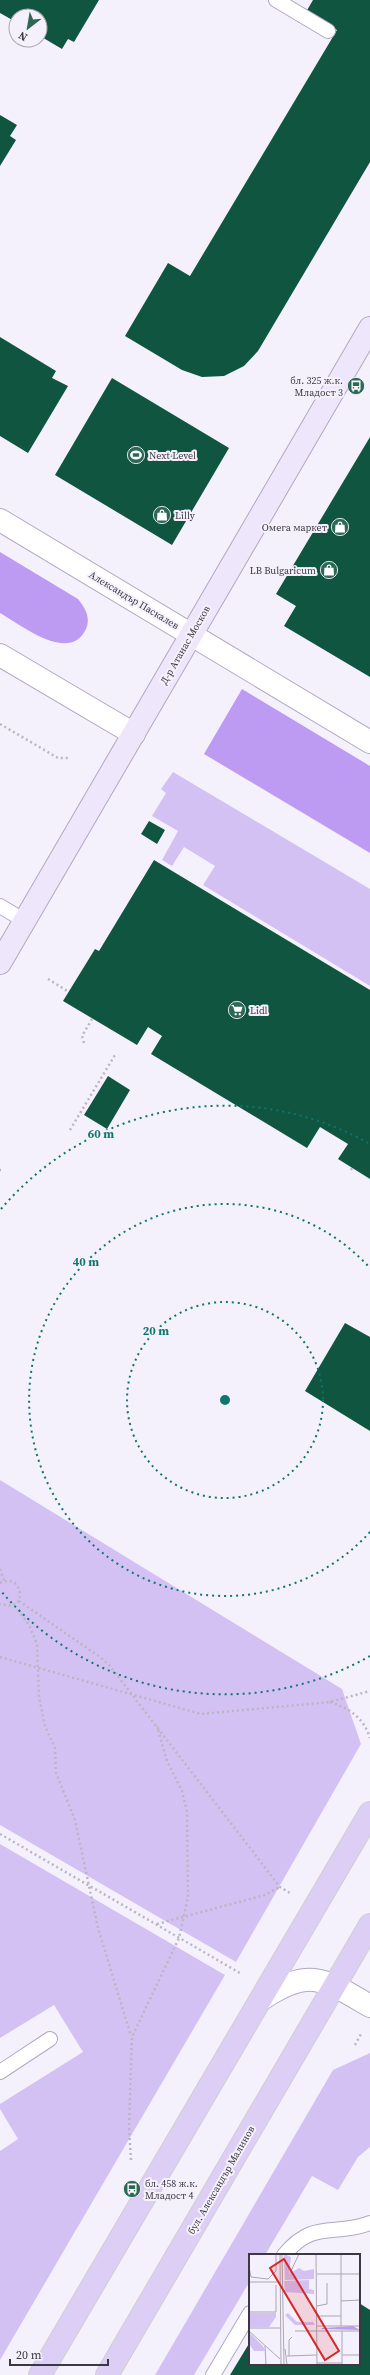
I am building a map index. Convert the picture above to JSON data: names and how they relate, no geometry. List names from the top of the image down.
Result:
{
  "streets": {
    "main road": ["бул. Александър Малинов"],
    "street": ["Александър Паскалев", "Д-р Атанас Москов"]
  },
  "crossings": [
    ["Александър Паскалев", "Д-р Атанас Москов"]
  ],
  "places": {
    "bus stop": ["бл. 325 ж.к. Младост 3", "бл. 458 ж.к. Младост 4"],
    "sports": ["Next Level"],
    "shop": ["Lilly", "Омега маркет", "LB Bulgaricum"],
    "supermarket": ["Lidl"]
  },
  "scale_bar": "20 m",
  "north": "bottom left",
  "rings": ["60 m", "40 m", "20 m"]
}
